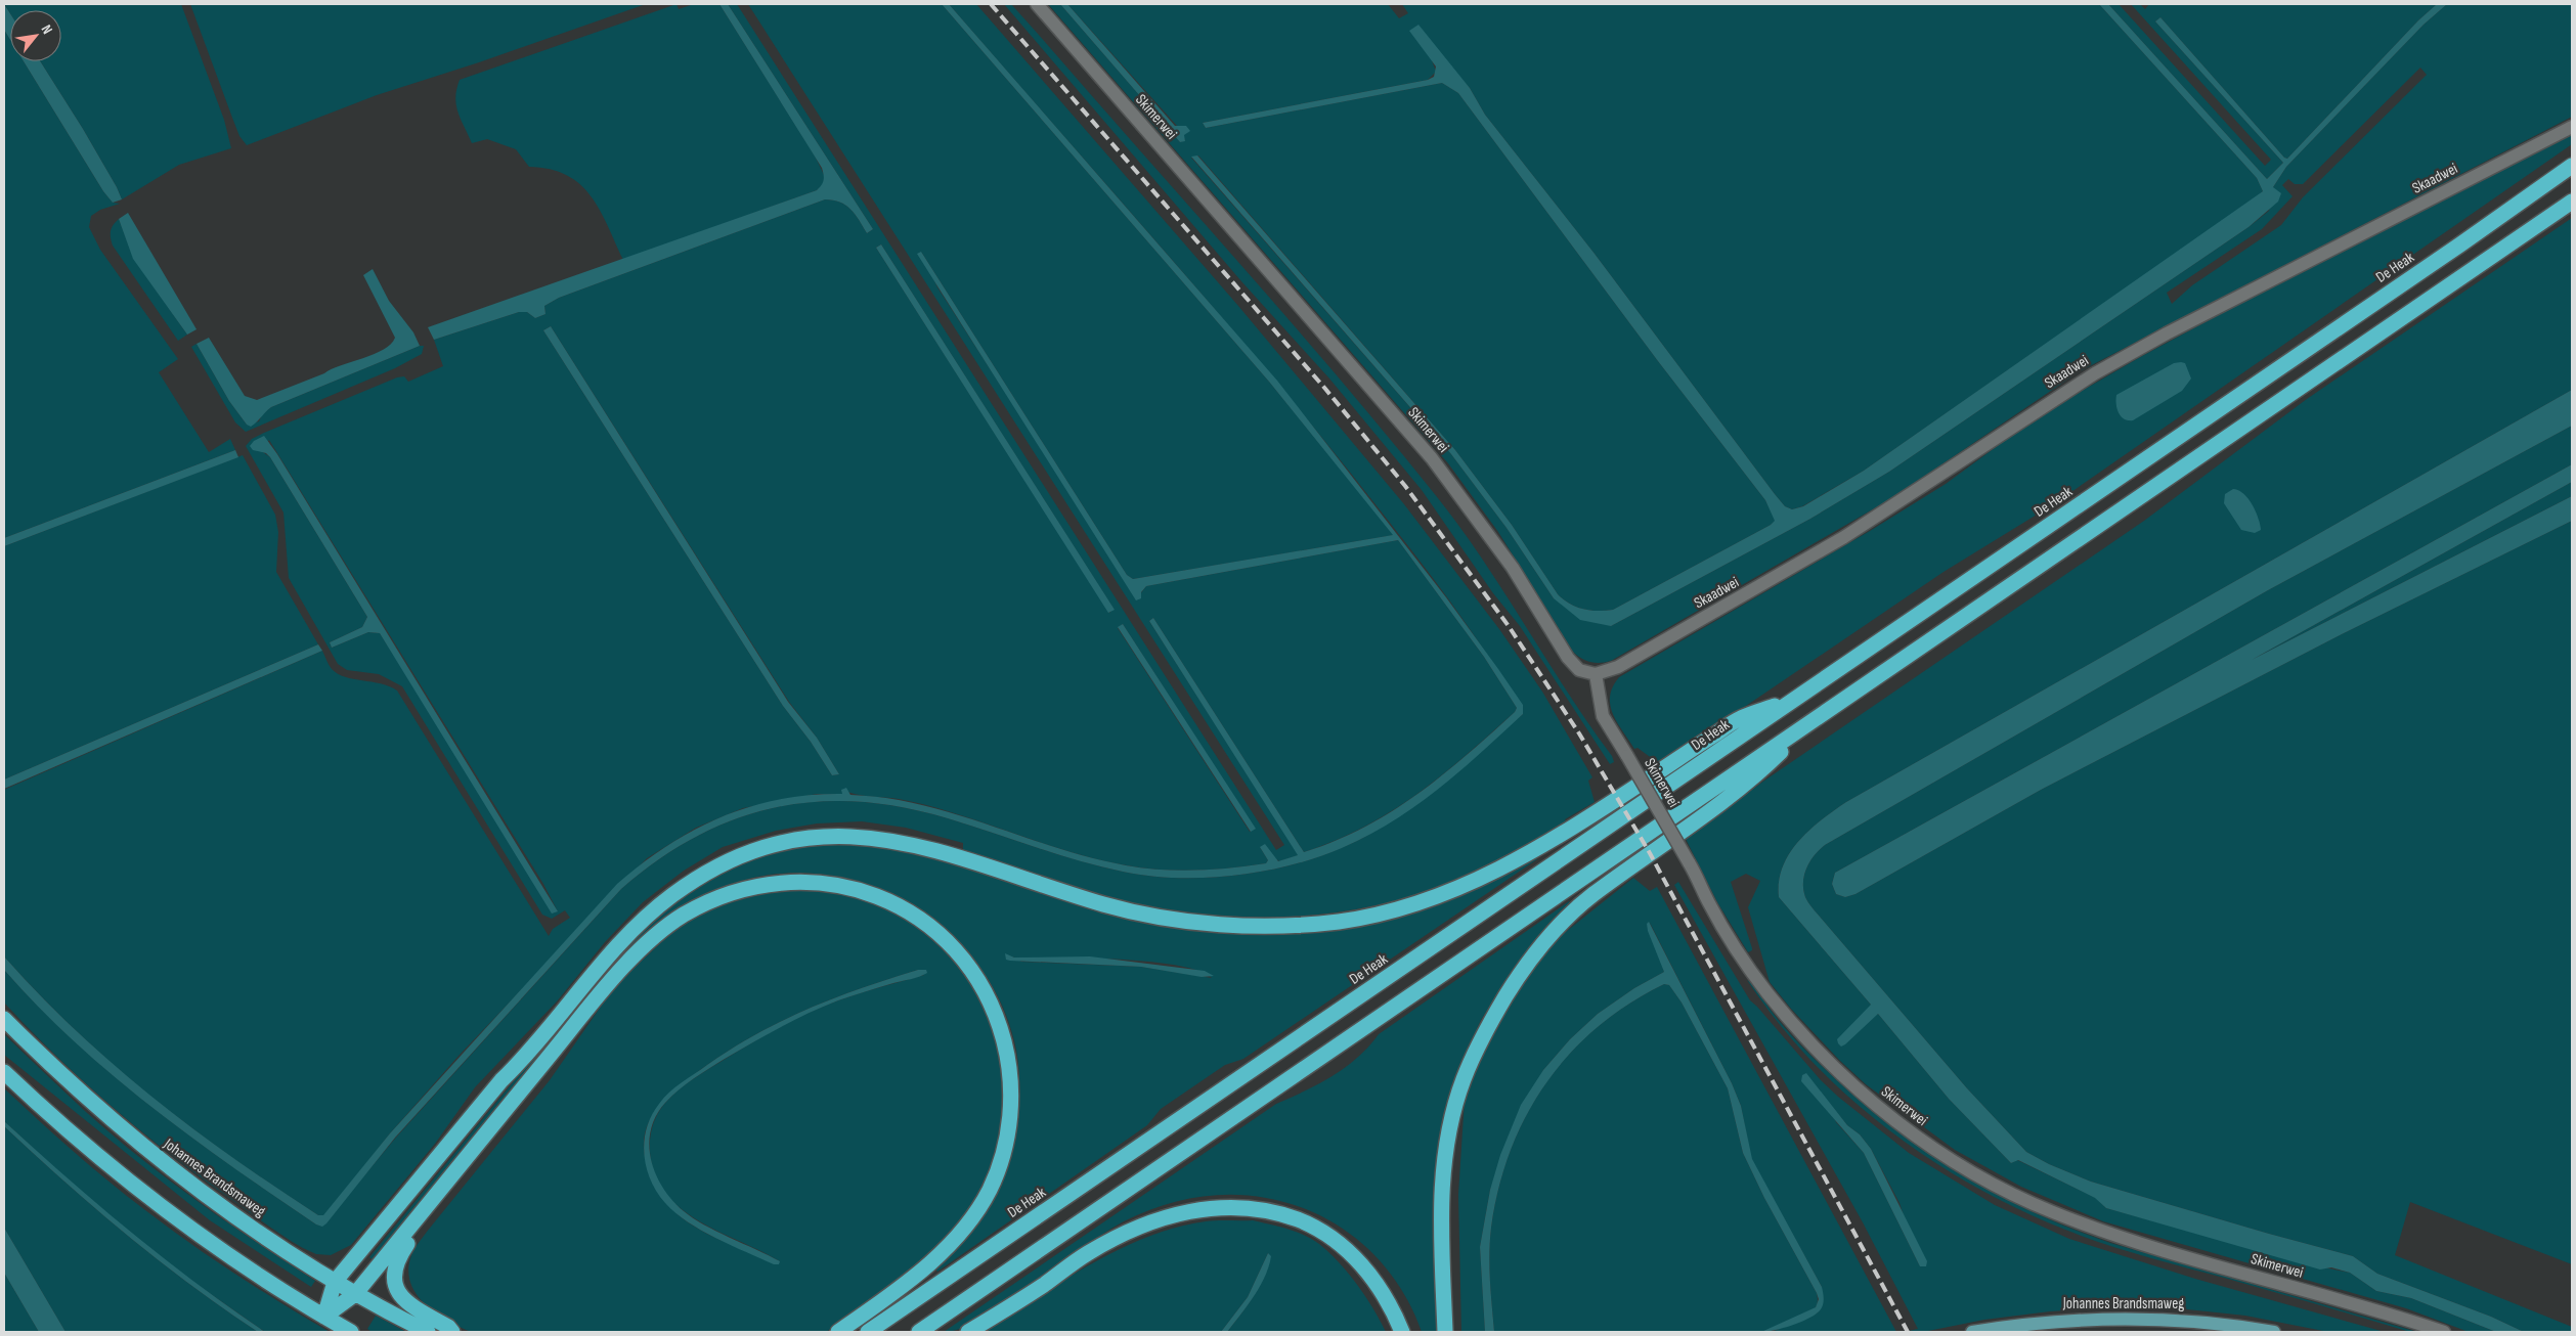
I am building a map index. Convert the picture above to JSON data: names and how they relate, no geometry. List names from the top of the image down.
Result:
{
  "streets": {
    "highway": ["De Heak", "Johannes Brandsmaweg"],
    "street": ["Skimerwei", "Skaadwei"]
  },
  "crossings": [
    ["Skimerwei", "Skaadwei"]
  ],
  "north": "top right"
}
